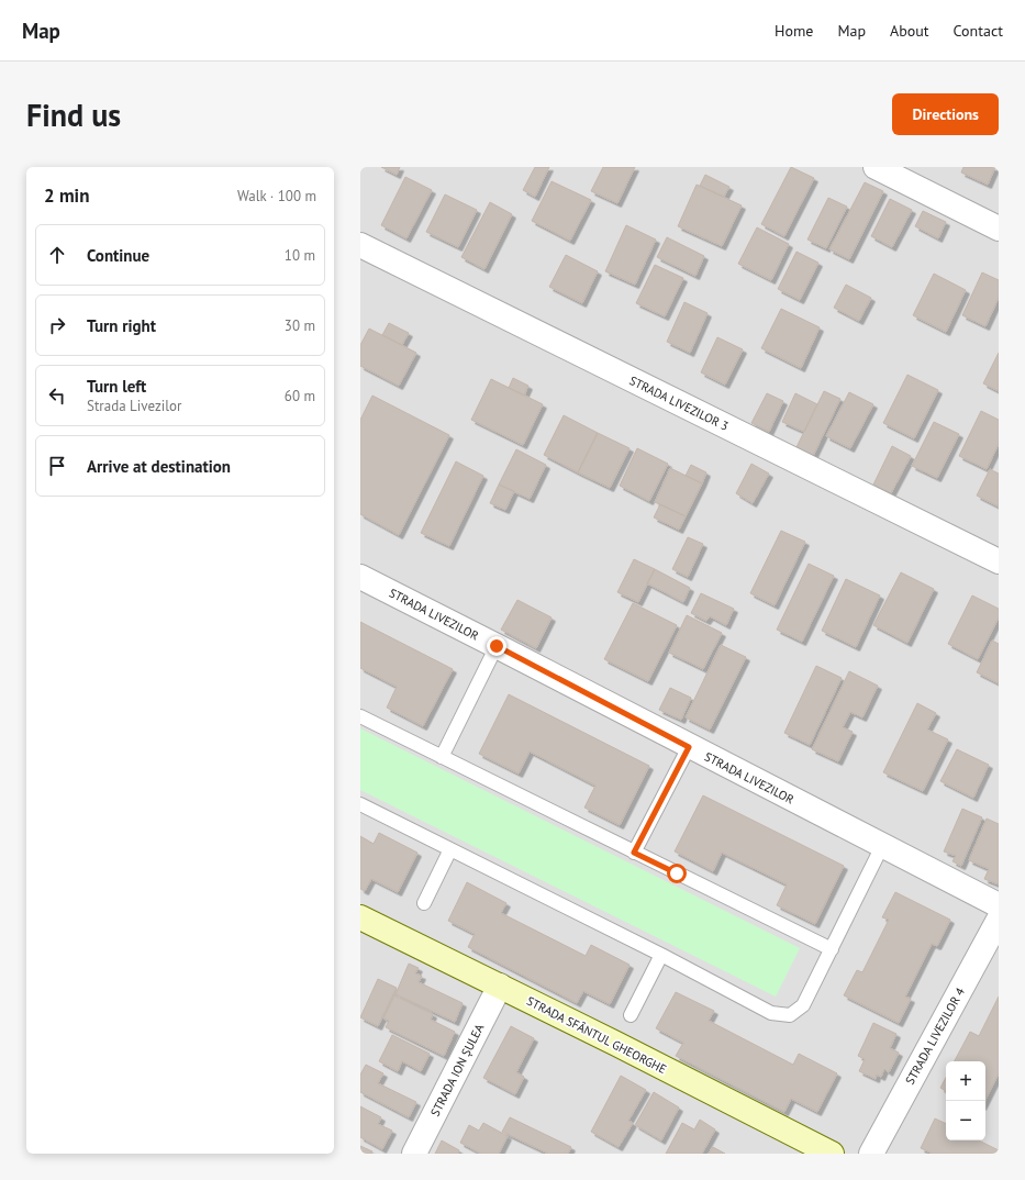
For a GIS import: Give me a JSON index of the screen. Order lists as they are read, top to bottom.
{
  "streets": {
    "street": [
      "STRADA LIVEZILOR 3",
      "STRADA LIVEZILOR",
      "STRADA SFÂNTUL GHEORGHE",
      "STRADA LIVEZILOR 4",
      "STRADA ION ȘULEA"
    ]
  },
  "crossings": [
    ["STRADA SFÂNTUL GHEORGHE", "STRADA ION ȘULEA"]
  ],
  "page": {
    "header": "Map",
    "nav": [
      "Home",
      "Map",
      "About",
      "Contact"
    ],
    "buttons": "Directions",
    "title": "Find us",
    "heading": ["2 min", "Walk · 100 m"],
    "list": [
      ["Continue", "10 m"],
      ["Turn right", "30 m"],
      ["Turn left", "Strada Livezilor", "60 m"],
      "Arrive at destination"
    ],
    "map_buttons": ["+", "−"]
  }
}
